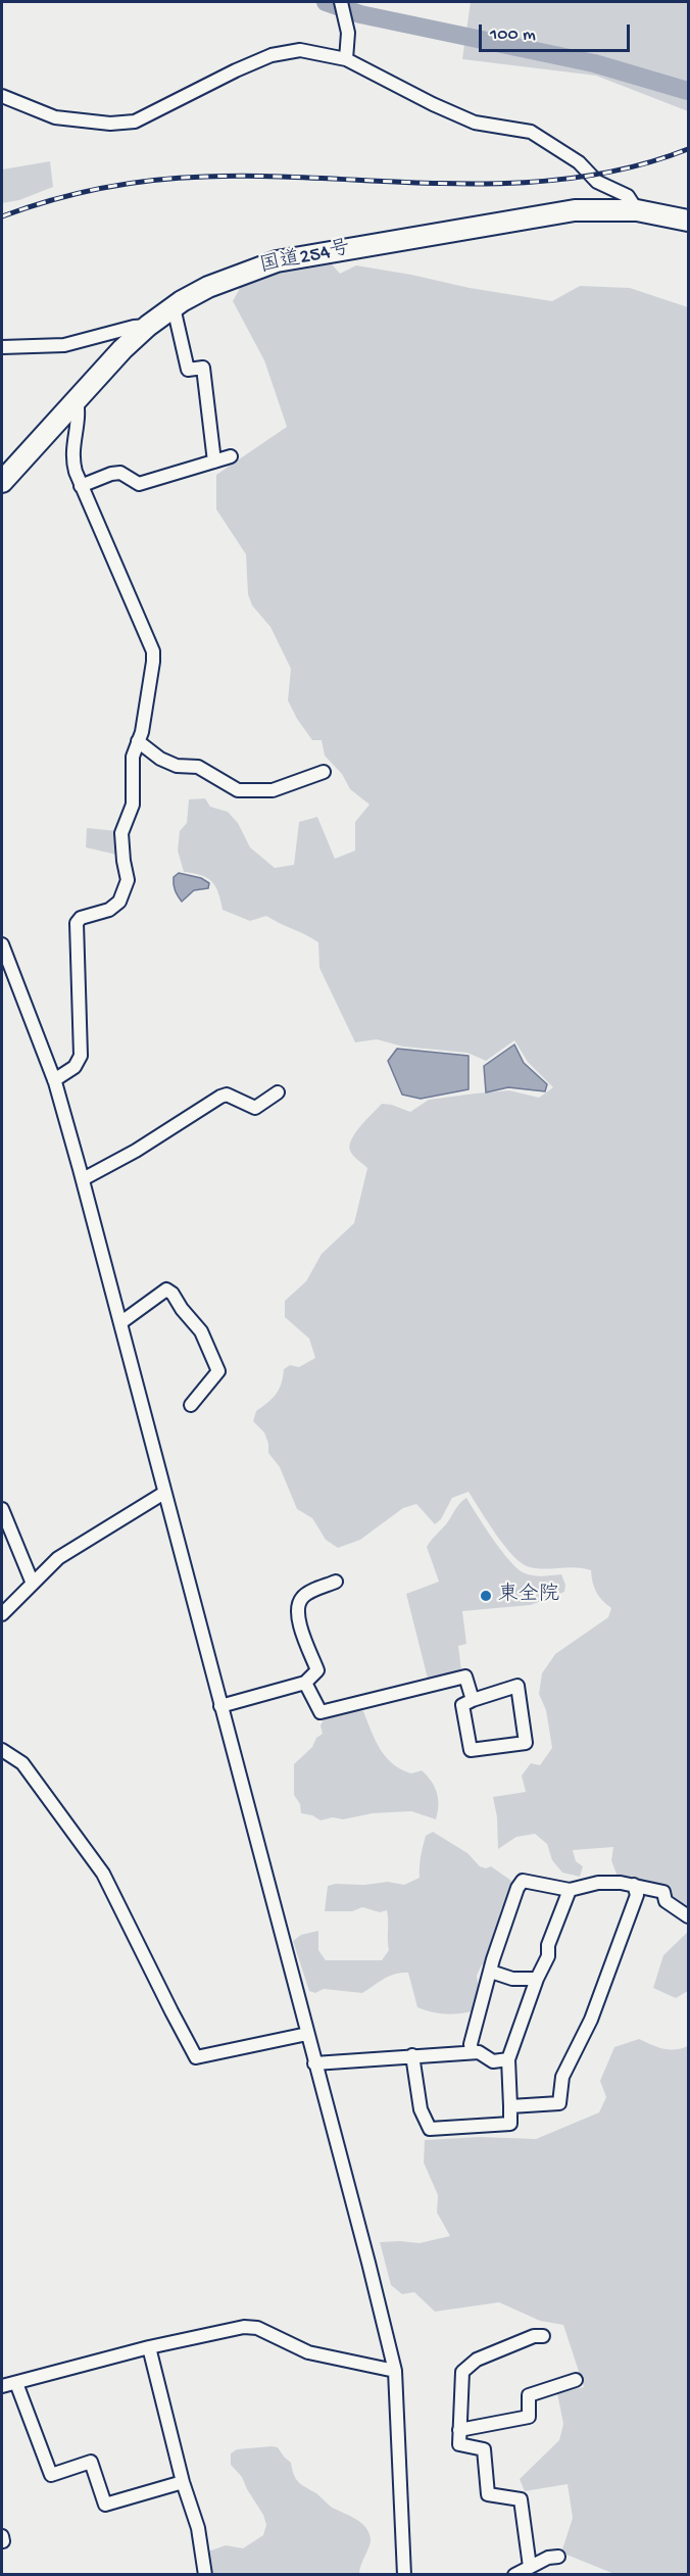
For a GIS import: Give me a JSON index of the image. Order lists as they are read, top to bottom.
{
  "streets": {
    "highway": ["国道254号"]
  },
  "places": ["東全院"],
  "scale_bar": "100 m"
}
